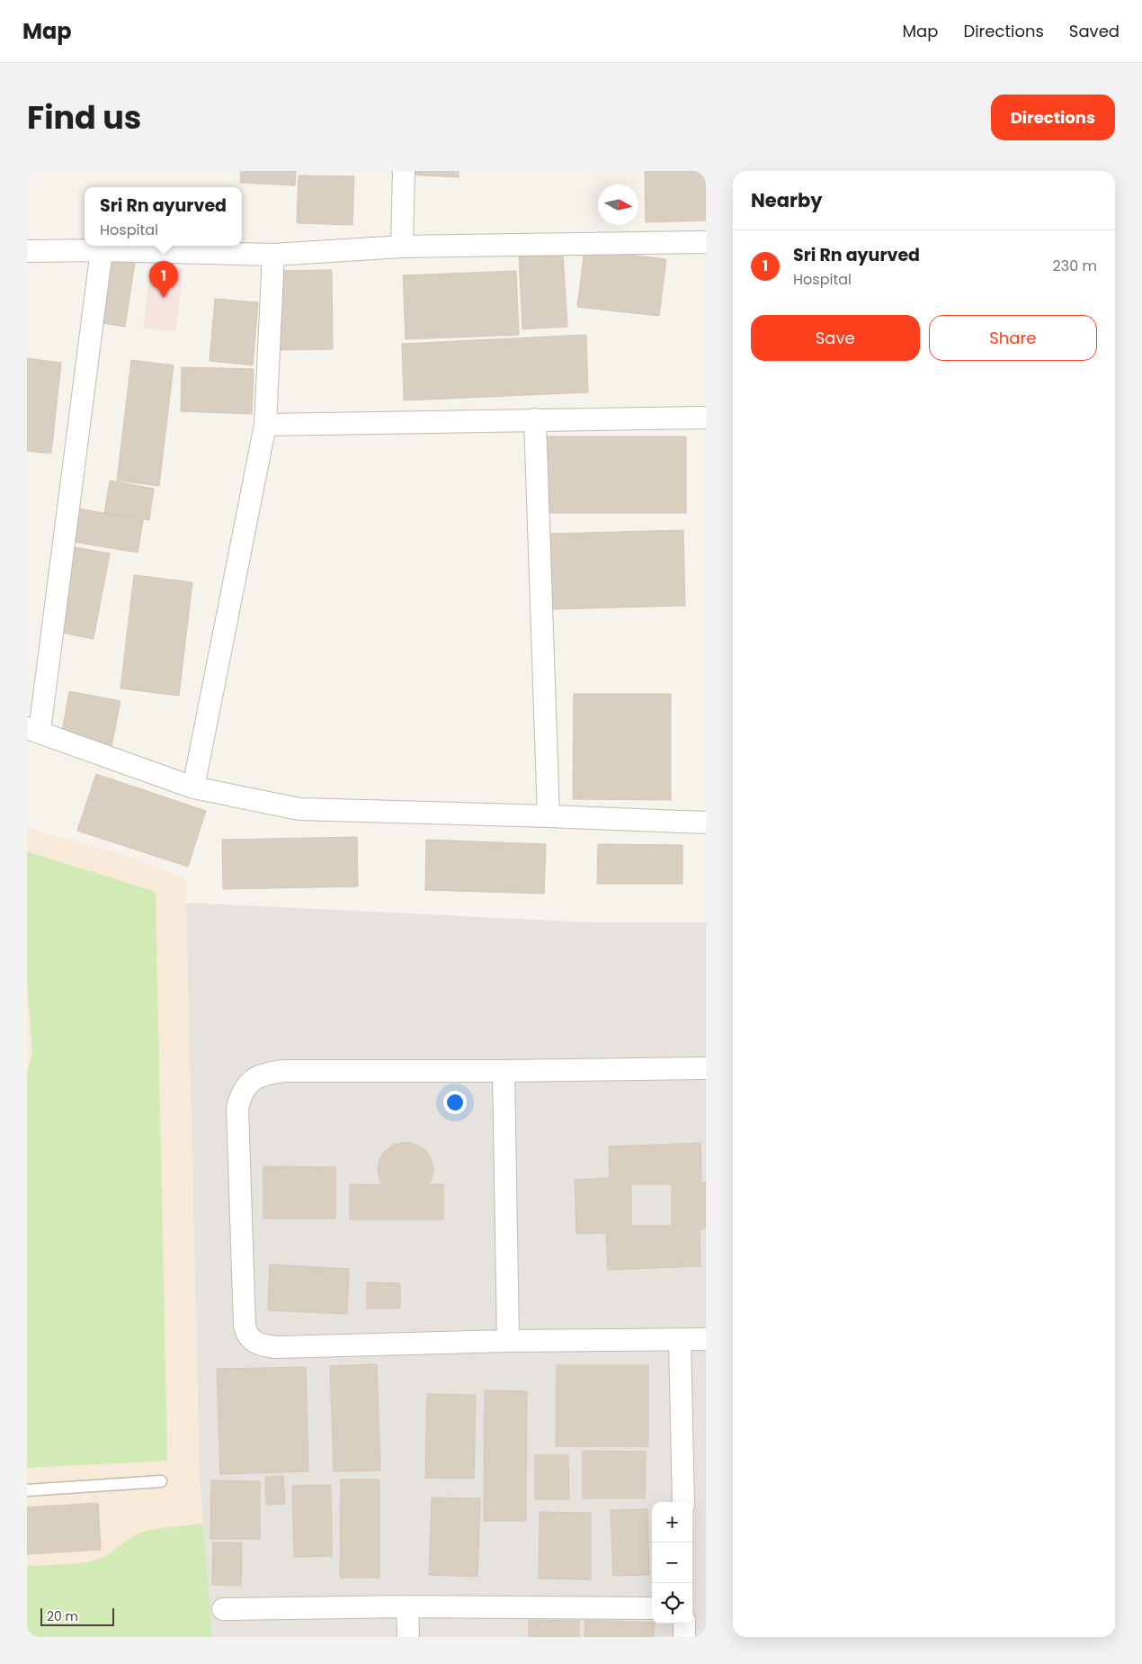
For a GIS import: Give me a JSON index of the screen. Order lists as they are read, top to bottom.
{
  "scale_bar": "20 m",
  "north": "right",
  "page": {
    "header": "Map",
    "nav": ["Map", "Directions", "Saved"],
    "title": "Find us",
    "buttons": [
      "Directions",
      ["Save", "Share"]
    ],
    "heading": "Nearby",
    "popup": ["Sri Rn ayurved", "Hospital"],
    "list": [
      {
        "mark": "1",
        "name": "Sri Rn ayurved",
        "note": "Hospital",
        "value": "230 m"
      }
    ],
    "pins": "1",
    "map_buttons": ["+", "−"],
    "scale": "20 m"
  }
}
